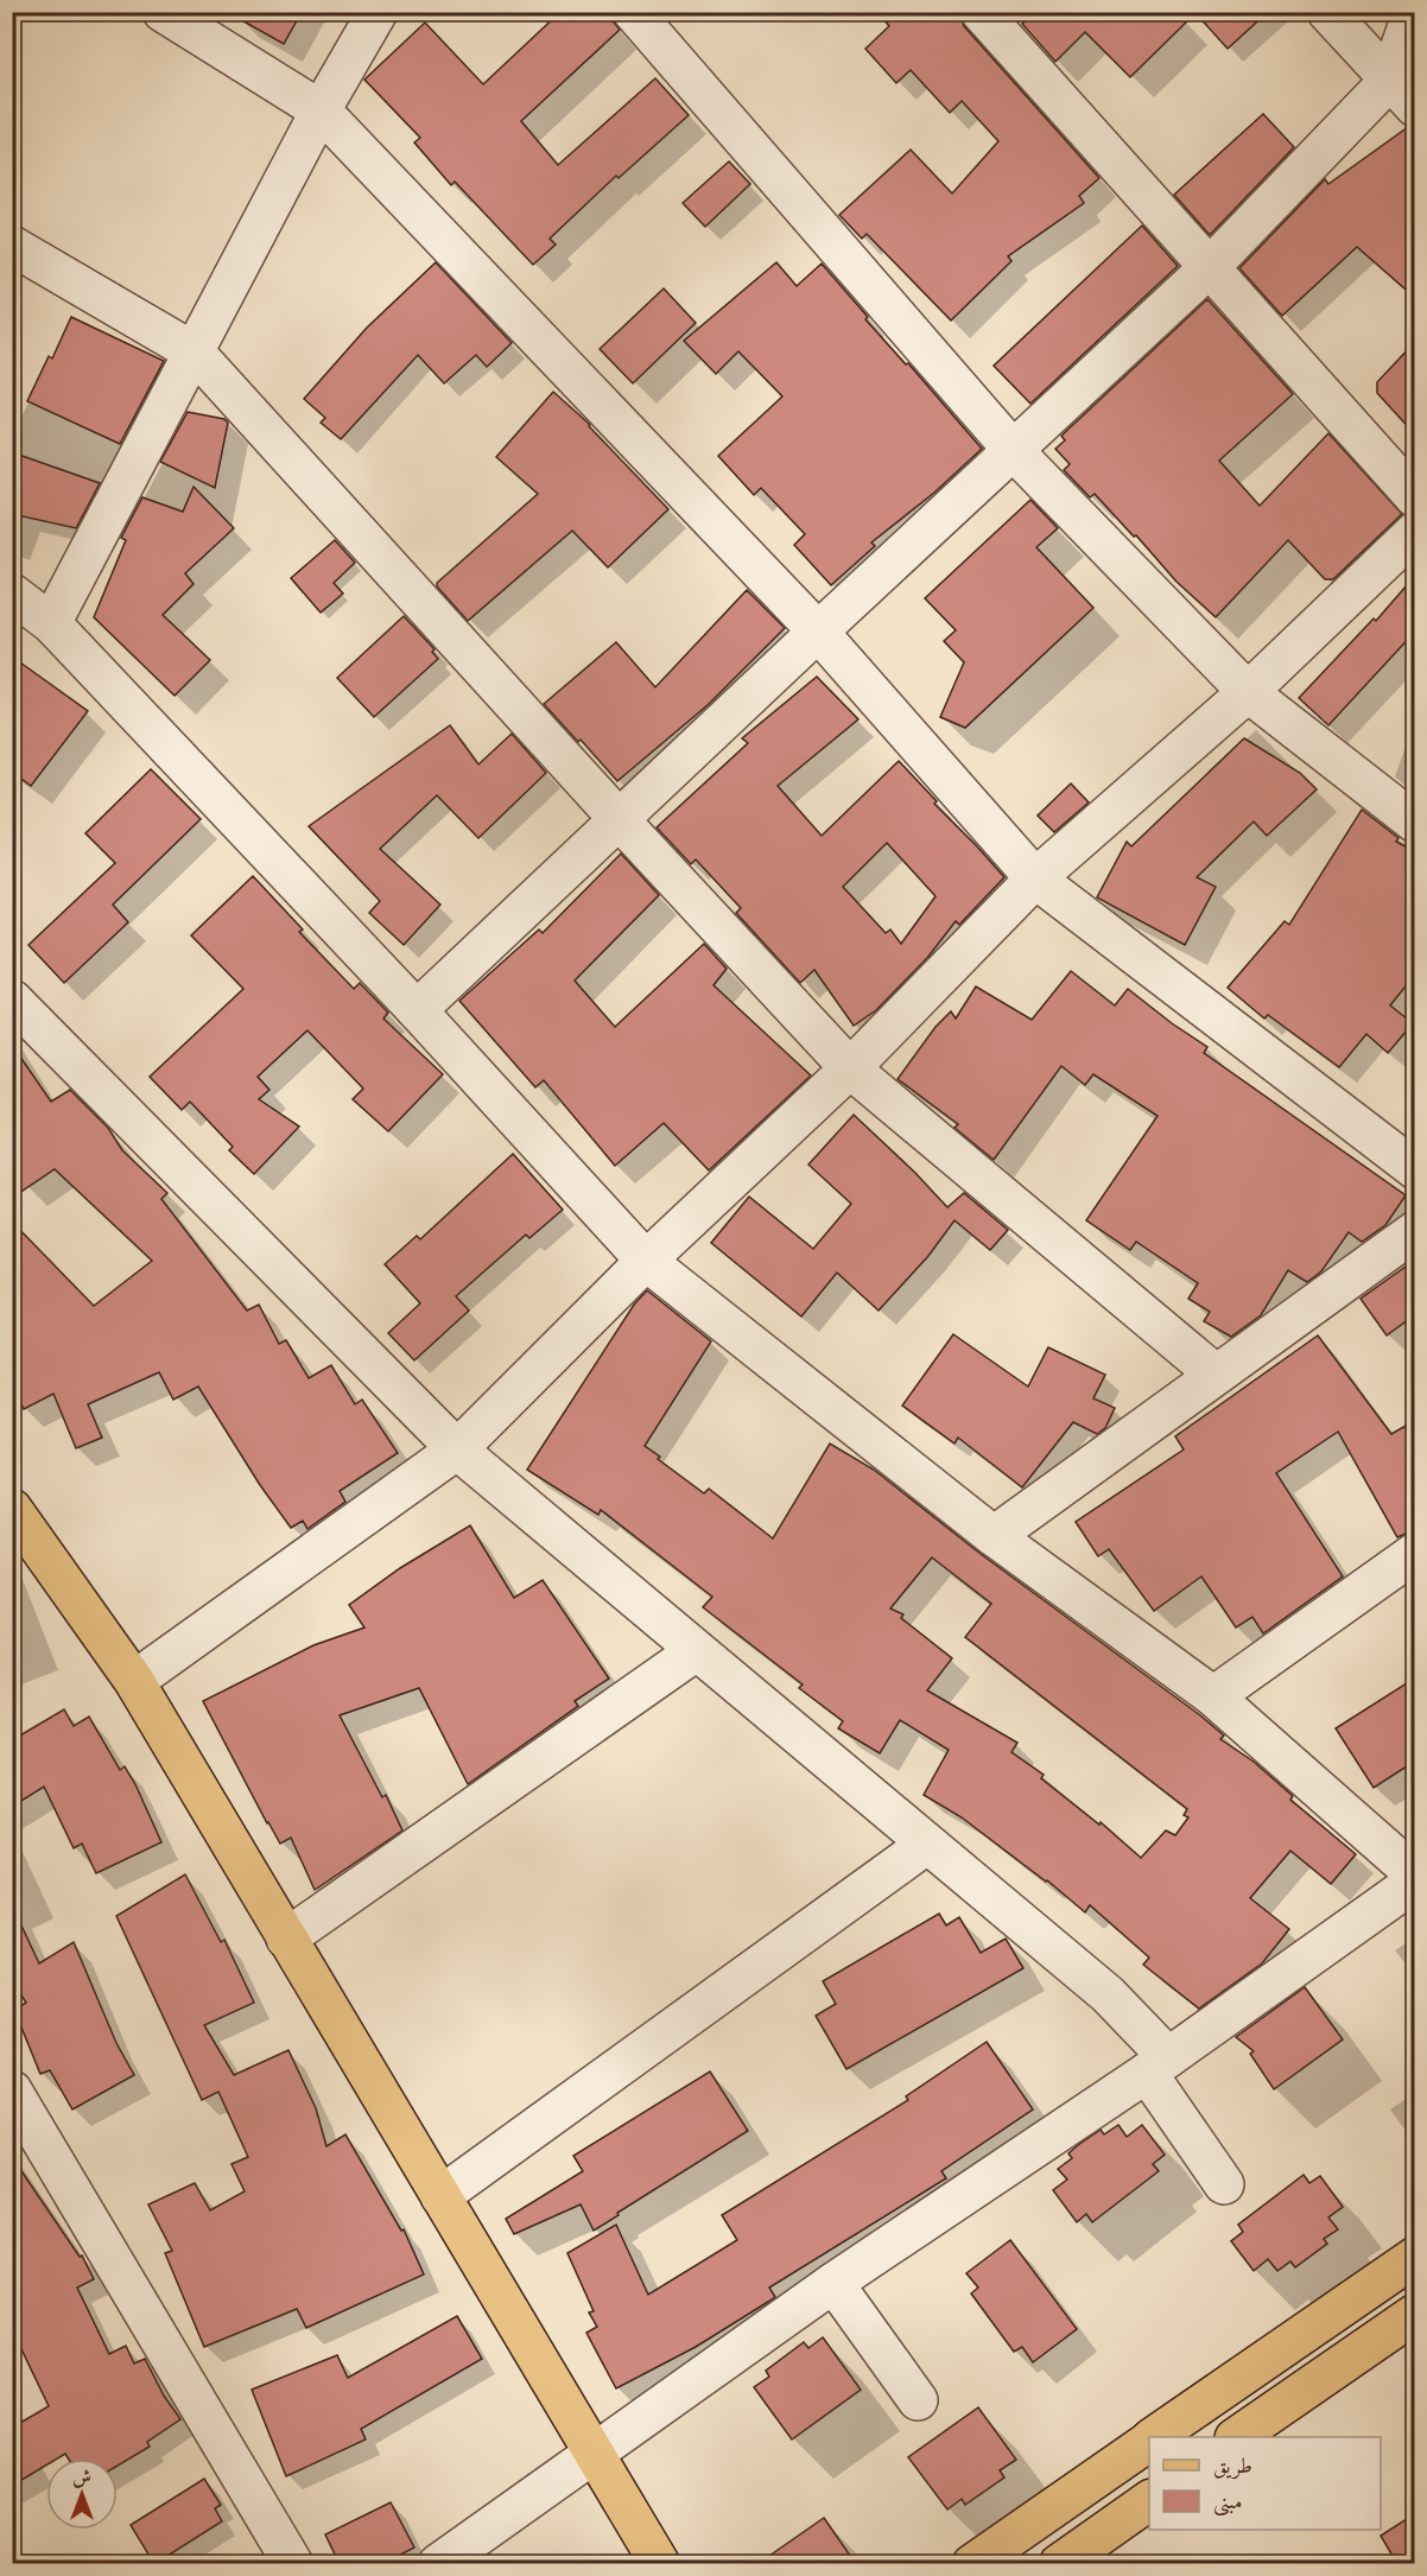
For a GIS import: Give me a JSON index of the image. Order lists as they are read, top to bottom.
{
  "legend": ["طريق", "مبنى"],
  "north": "top"
}
